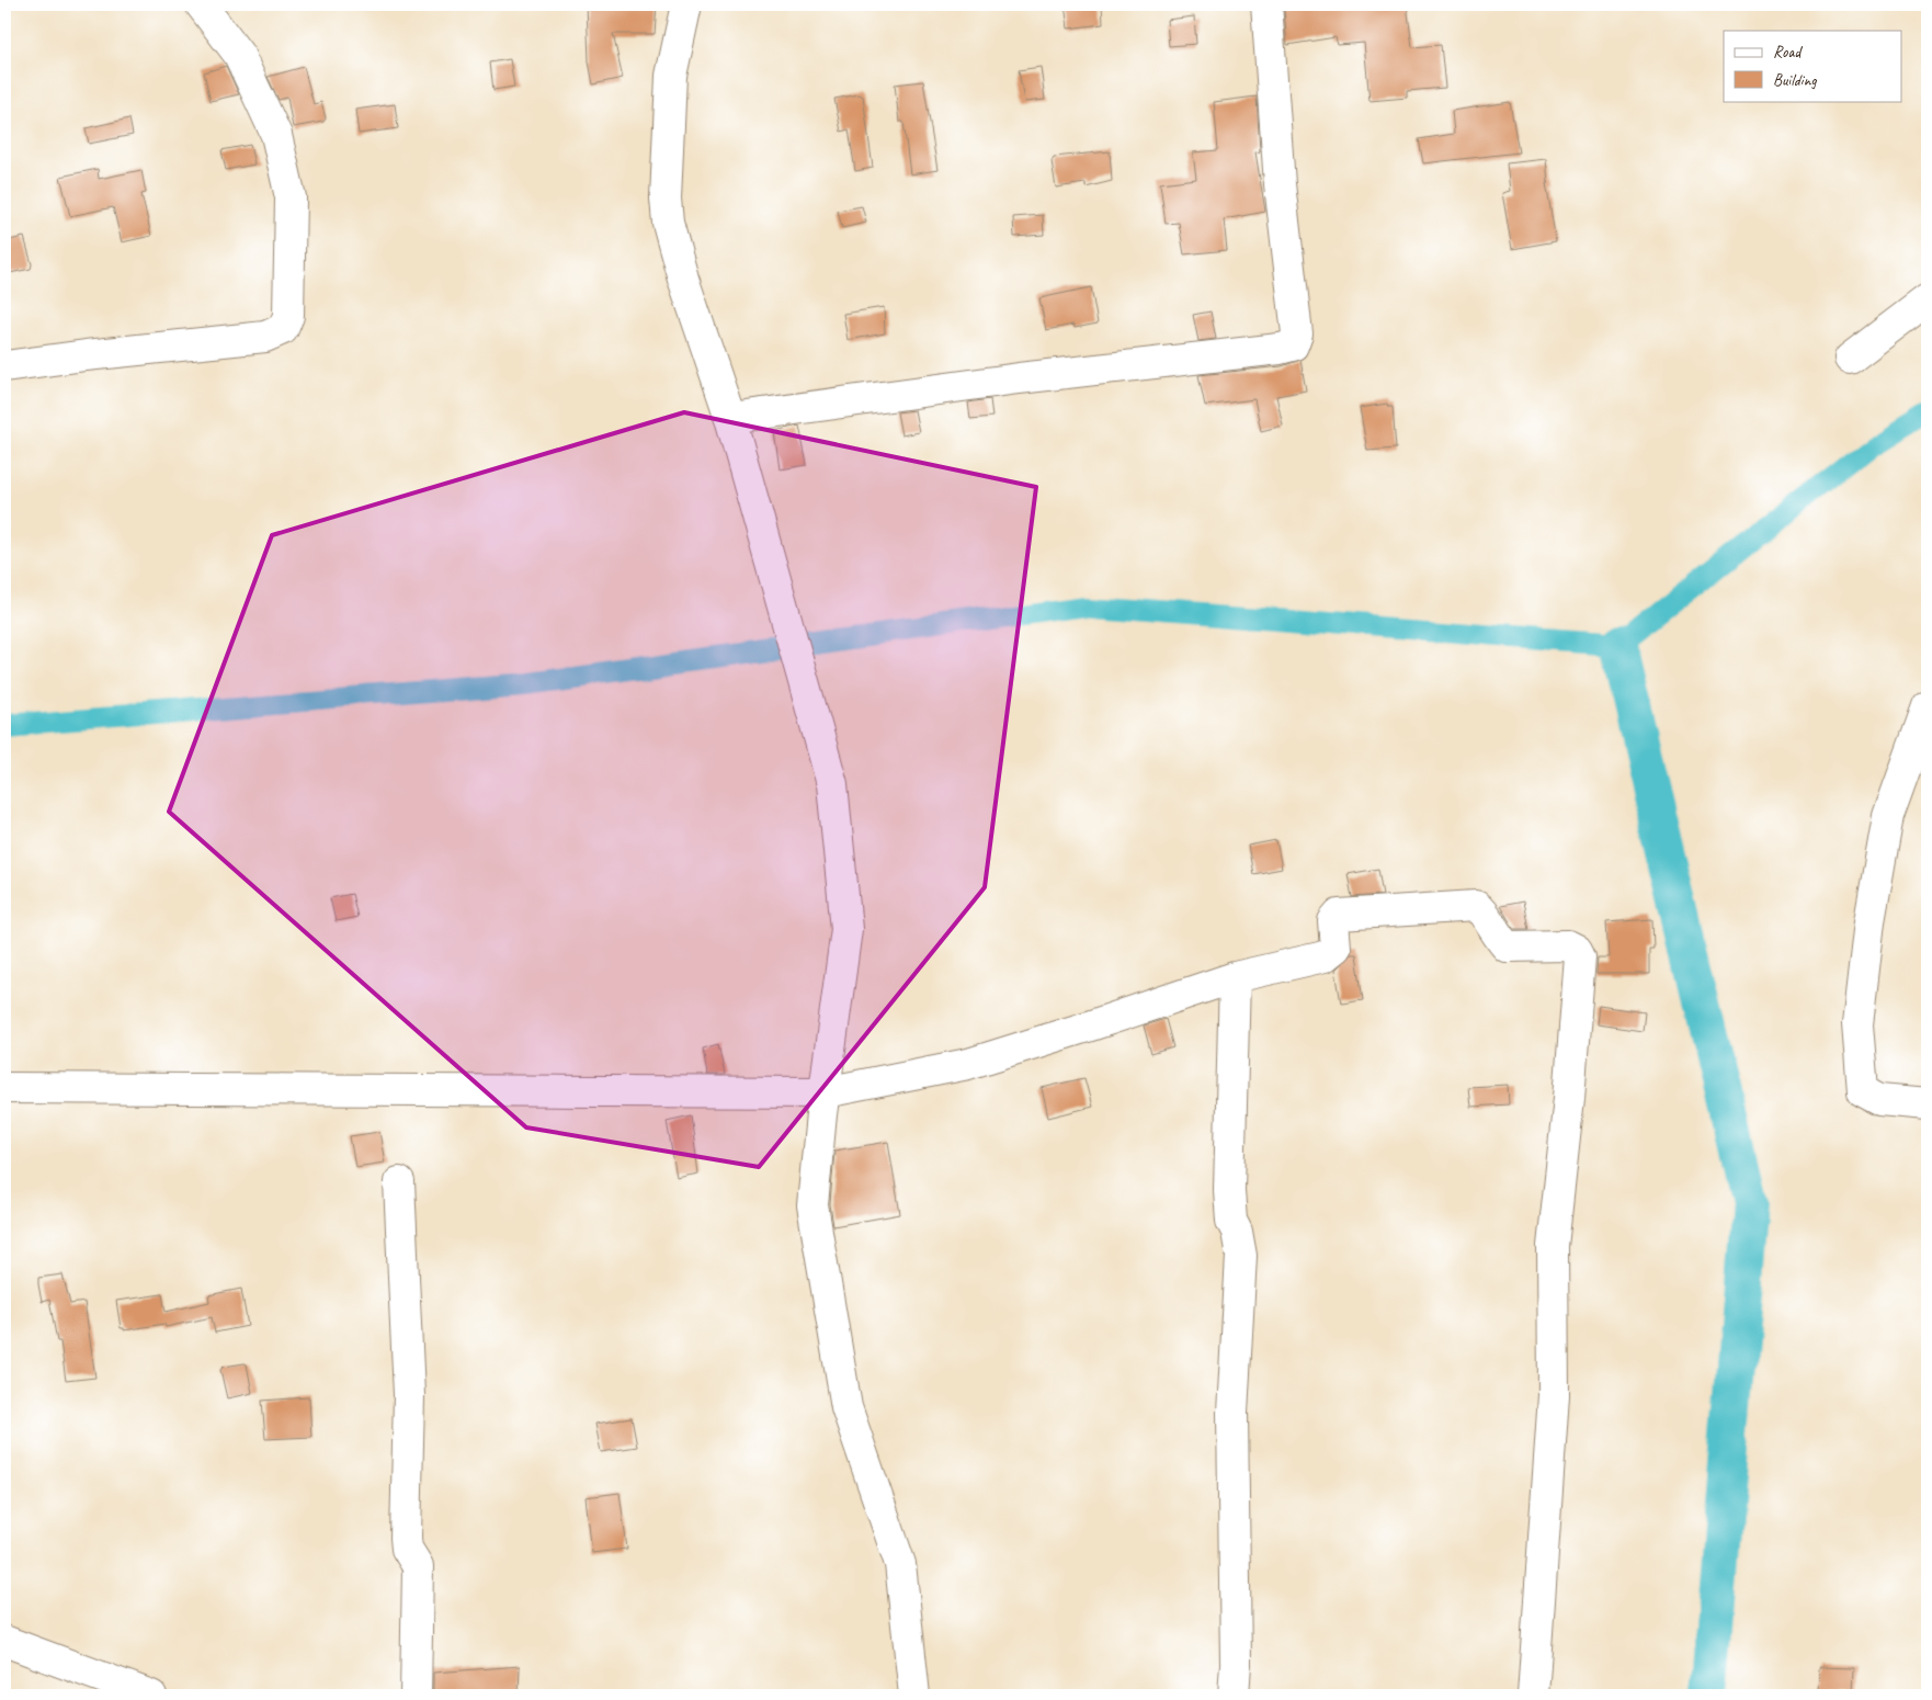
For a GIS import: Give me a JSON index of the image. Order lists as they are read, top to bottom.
{
  "legend": ["Road", "Building"]
}
